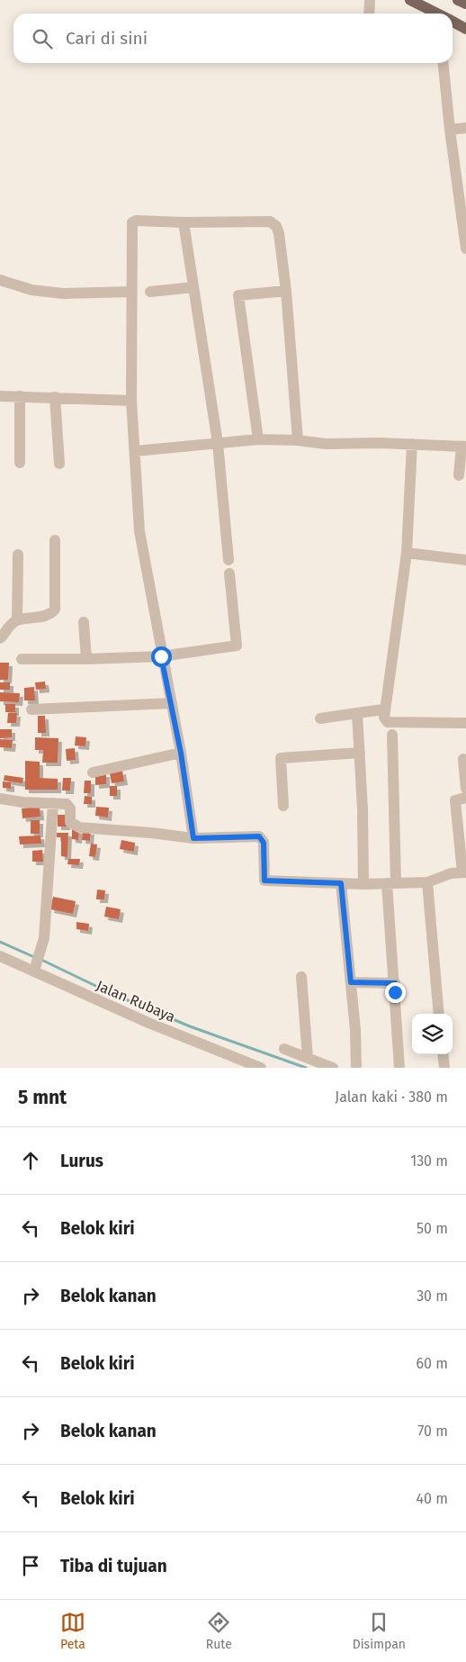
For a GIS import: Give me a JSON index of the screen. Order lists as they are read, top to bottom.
{
  "streets": {
    "street": ["Jalan Rubaya"]
  },
  "page": {
    "search": "Cari di sini",
    "heading": ["5 mnt", "Jalan kaki · 380 m"],
    "list": [
      ["Lurus", "130 m"],
      ["Belok kiri", "50 m"],
      ["Belok kanan", "30 m"],
      ["Belok kiri", "60 m"],
      ["Belok kanan", "70 m"],
      ["Belok kiri", "40 m"],
      "Tiba di tujuan"
    ],
    "nav": ["Peta", "Rute", "Disimpan"]
  }
}
